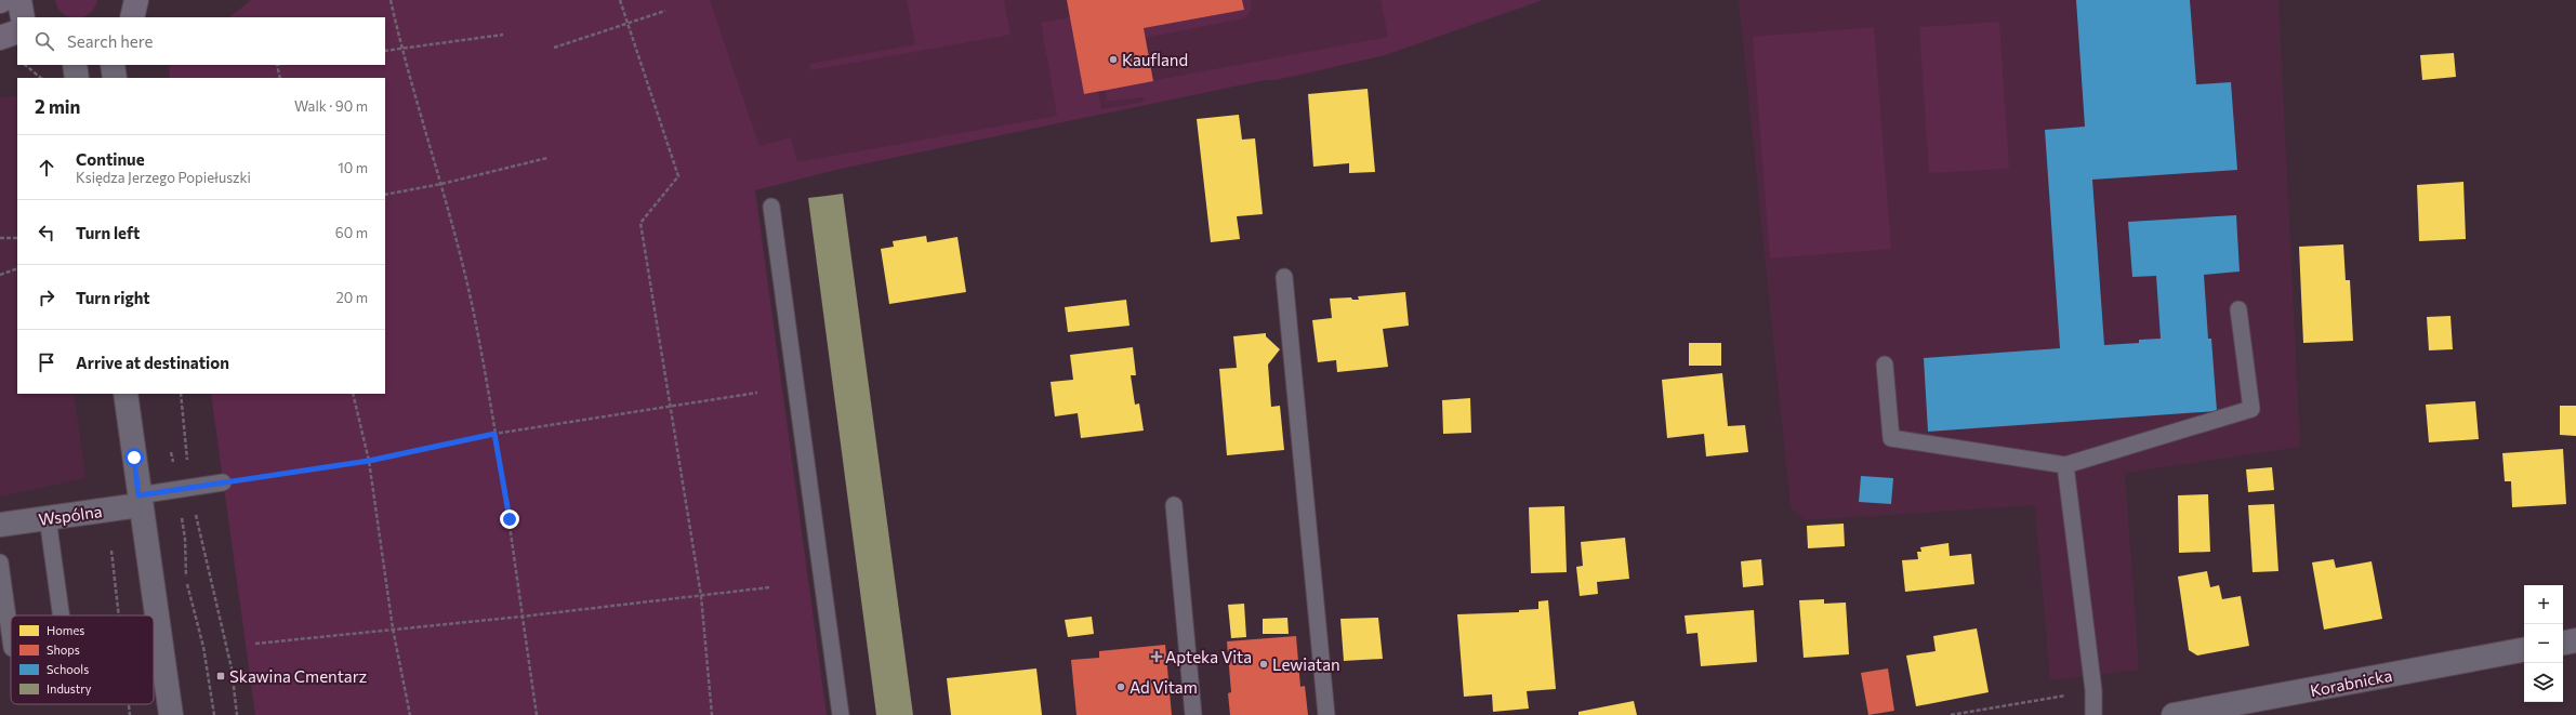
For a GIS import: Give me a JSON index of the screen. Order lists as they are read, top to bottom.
{
  "streets": {
    "street": ["Wspólna", "Korabnicka"]
  },
  "places": {
    "other": ["Kaufland", "Lewiatan", "Ad Vitam"],
    "health": ["Apteka Vita"],
    "transit": ["Skawina Cmentarz"]
  },
  "legend": [
    "Homes",
    "Shops",
    "Schools",
    "Industry"
  ],
  "page": {
    "search": "Search here",
    "heading": ["2 min", "Walk · 90 m"],
    "list": [
      ["Continue", "Księdza Jerzego Popiełuszki", "10 m"],
      ["Turn left", "60 m"],
      ["Turn right", "20 m"],
      "Arrive at destination"
    ],
    "map_buttons": ["+", "−"]
  }
}
